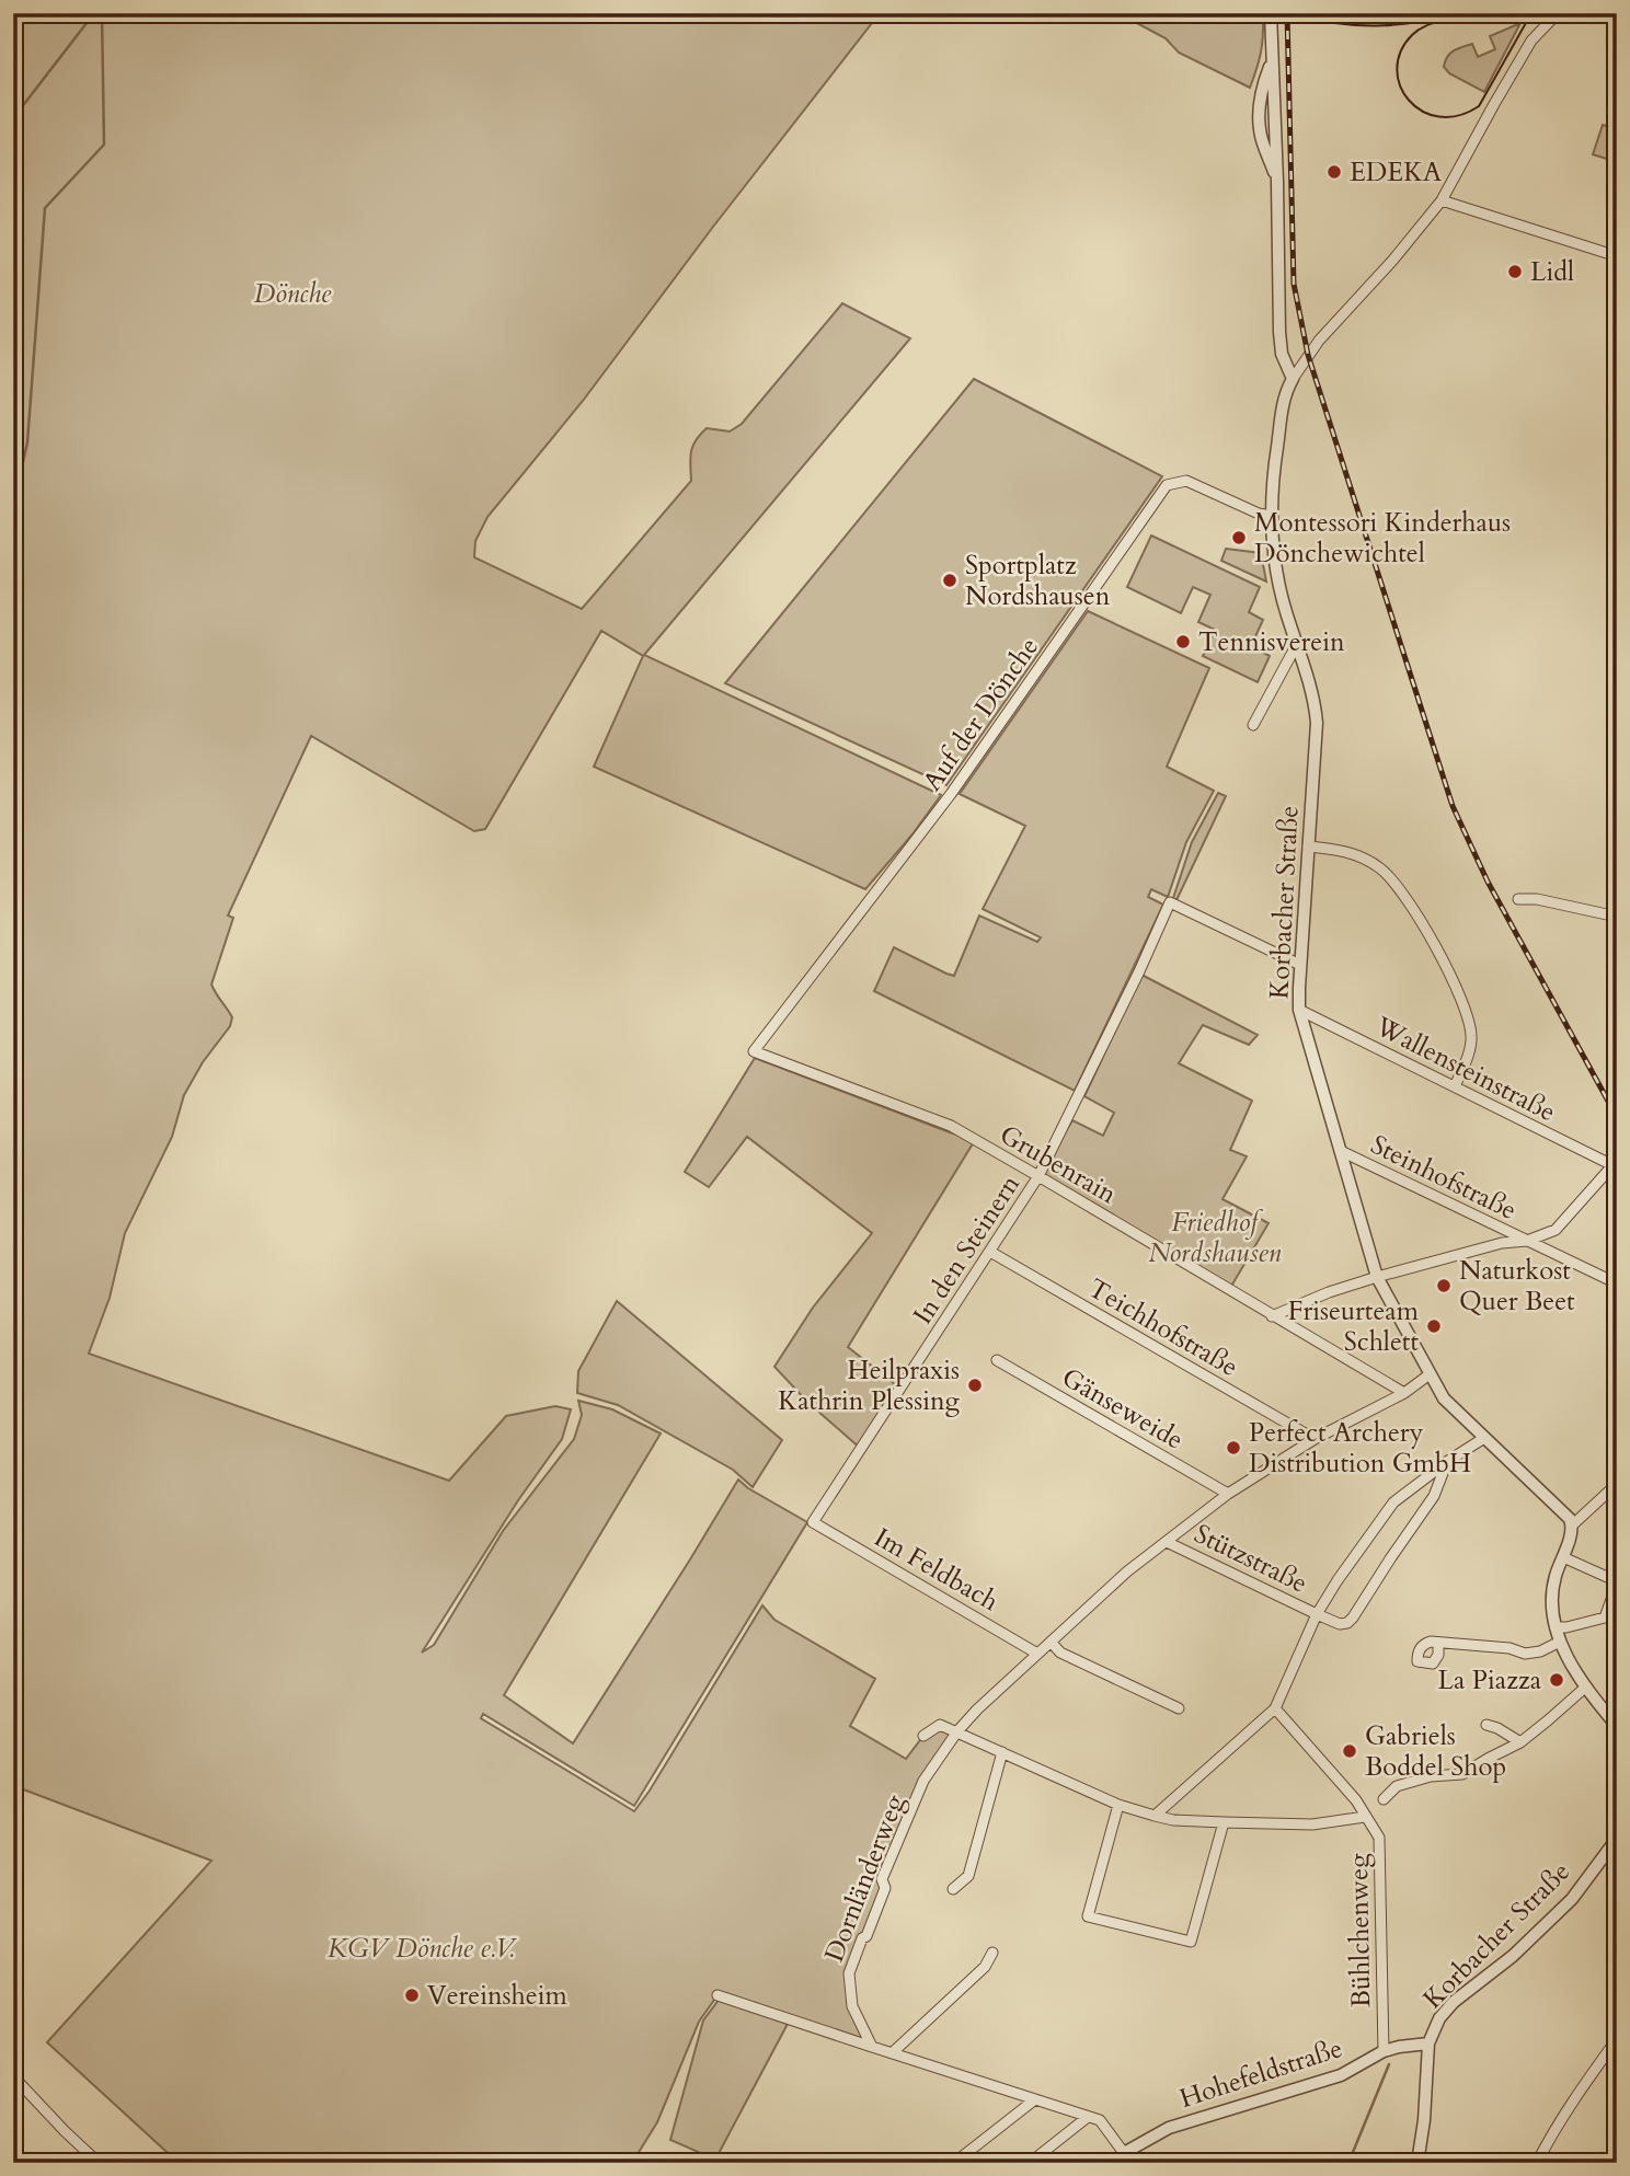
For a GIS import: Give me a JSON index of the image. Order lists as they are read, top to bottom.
{
  "streets": {
    "street": [
      "Auf der Dönche",
      "Korbacher Straße",
      "Wallensteinstraße",
      "Grubenrain",
      "Steinhofstraße",
      "In den Steinern",
      "Teichhofstraße",
      "Gänseweide",
      "Stützstraße",
      "Im Feldbach",
      "Dornländerweg",
      "Bühlchenweg",
      "Hohefeldstraße"
    ]
  },
  "crossings": [
    ["Auf der Dönche", "Korbacher Straße"],
    ["Auf der Dönche", "Grubenrain"],
    ["Korbacher Straße", "Wallensteinstraße"],
    ["Korbacher Straße", "Steinhofstraße"],
    ["Korbacher Straße", "In den Steinern"],
    ["Korbacher Straße", "Hohefeldstraße"],
    ["Grubenrain", "In den Steinern"],
    ["In den Steinern", "Teichhofstraße"],
    ["In den Steinern", "Im Feldbach"],
    ["Bühlchenweg", "Hohefeldstraße"]
  ],
  "parks": ["Dönche", "Friedhof Nordshausen", "KGV Dönche e.V."],
  "places": [
    "EDEKA",
    "Lidl",
    "Montessori Kinderhaus Dönchewichtel",
    "Sportplatz Nordshausen",
    "Tennisverein",
    "Naturkost Quer Beet",
    "Friseurteam Schlett",
    "Heilpraxis Kathrin Plessing",
    "Perfect Archery Distribution GmbH",
    "La Piazza",
    "Gabriels Boddel Shop",
    "Vereinsheim"
  ]
}
